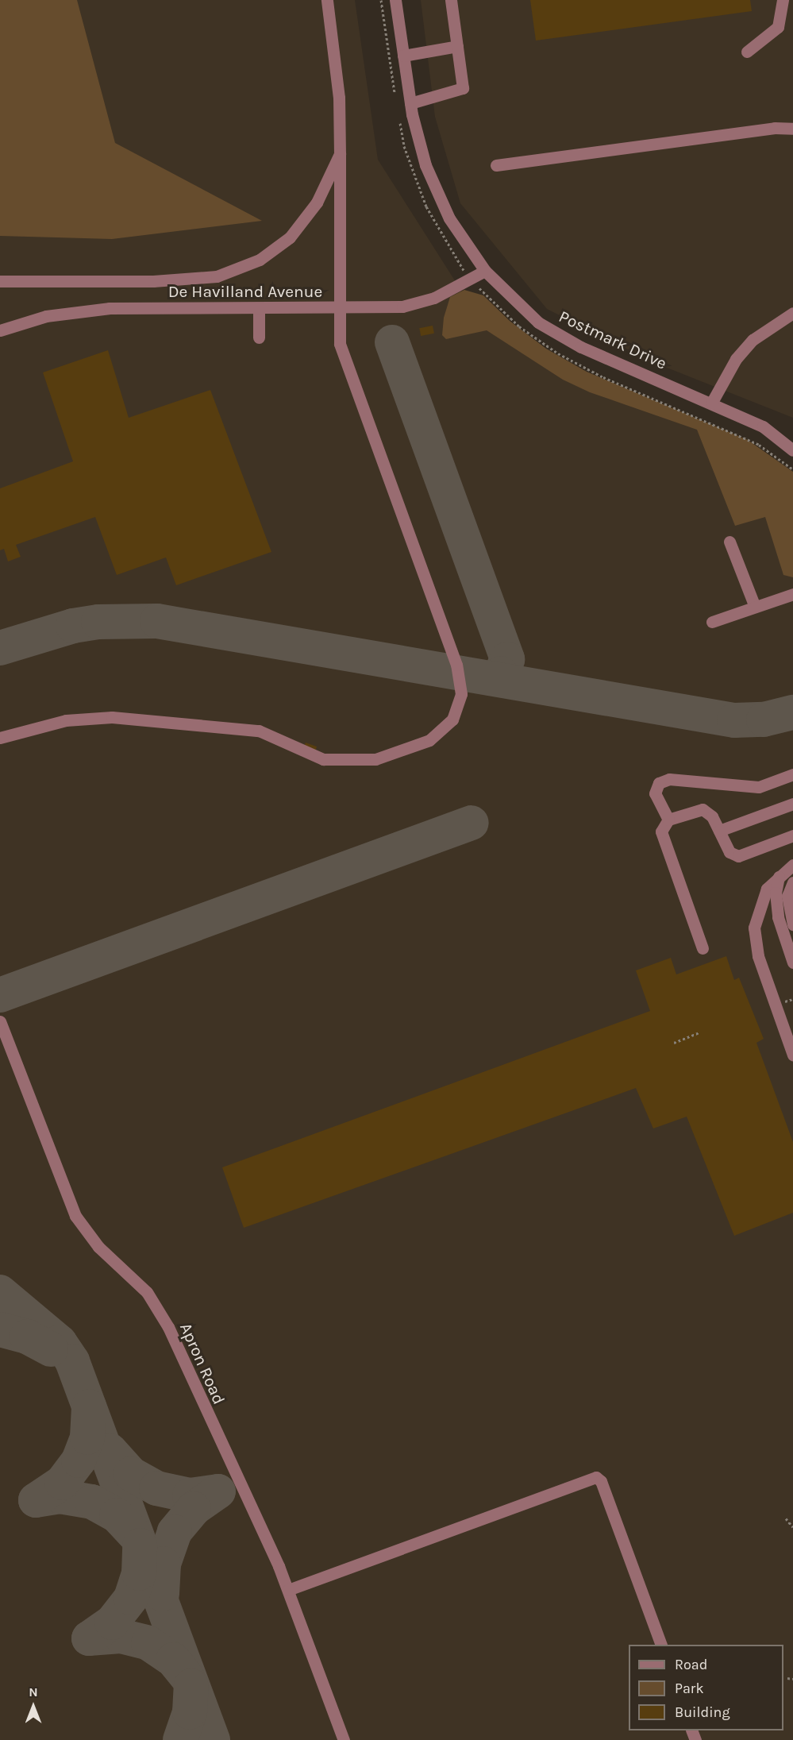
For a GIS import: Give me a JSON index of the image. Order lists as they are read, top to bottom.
{
  "streets": {
    "street": ["De Havilland Avenue", "Postmark Drive", "Apron Road"]
  },
  "crossings": [
    ["De Havilland Avenue", "Postmark Drive"]
  ],
  "legend": ["Road", "Park", "Building"],
  "north": "top"
}
